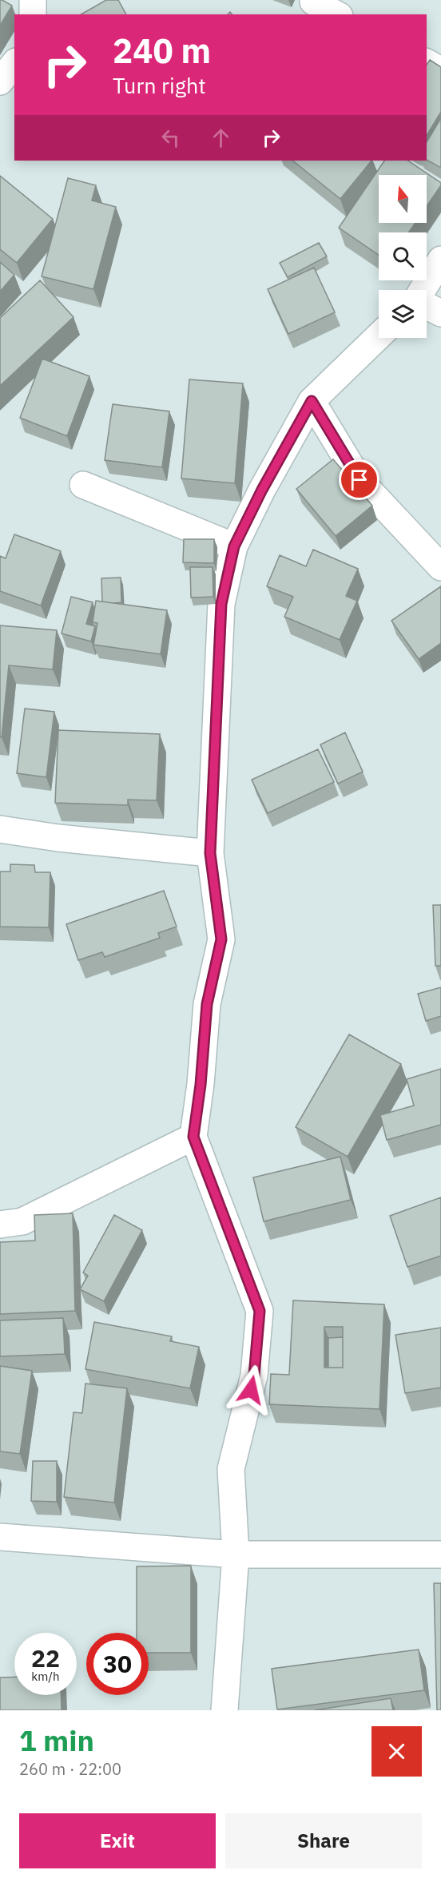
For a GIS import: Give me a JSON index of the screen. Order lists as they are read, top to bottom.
{
  "north": "top",
  "page": {
    "turn": ["240 m", "Turn right"],
    "speed": "22 km/h",
    "limit": "30",
    "heading": ["1 min", "260 m · 22:00"],
    "buttons": ["Exit", "Share"]
  }
}
